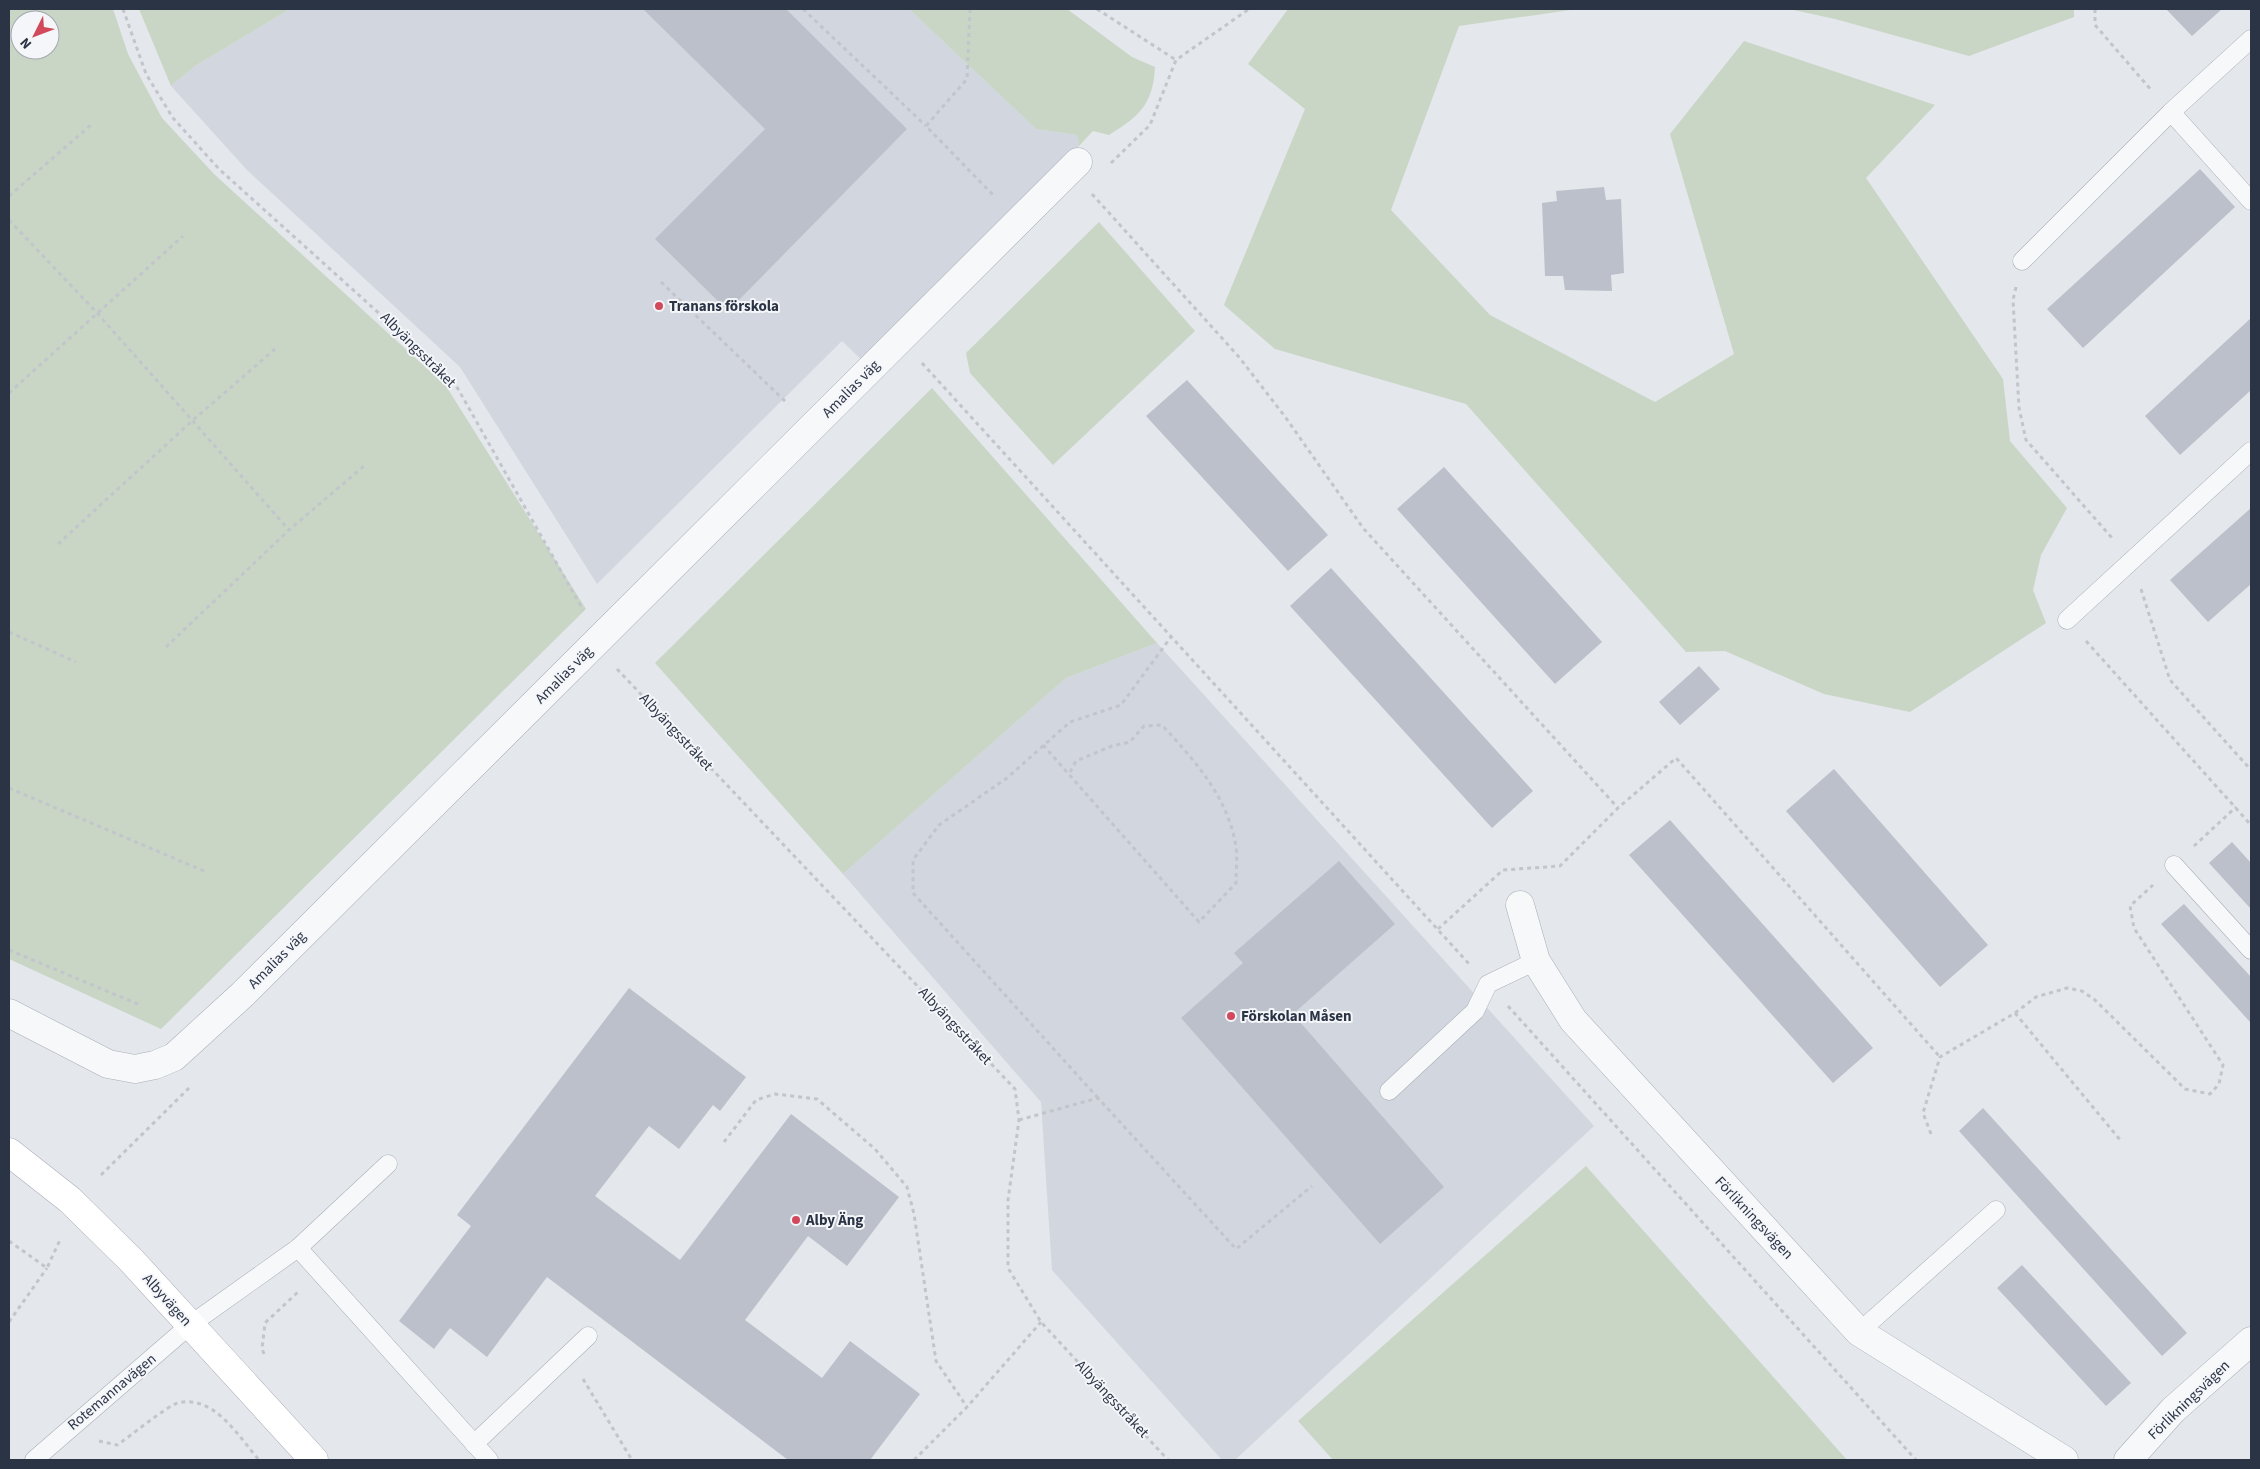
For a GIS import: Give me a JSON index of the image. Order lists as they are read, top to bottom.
{
  "streets": {
    "street": ["Amalias väg", "Förlikningsvägen", "Albyvägen"],
    "lane": ["Rotemannavägen"],
    "path": ["Albyängsstråket"]
  },
  "crossings": [
    ["Albyängsstråket", "Amalias väg"],
    ["Albyvägen", "Rotemannavägen"]
  ],
  "places": ["Tranans förskola", "Förskolan Måsen", "Alby Äng"],
  "north": "bottom left"
}
